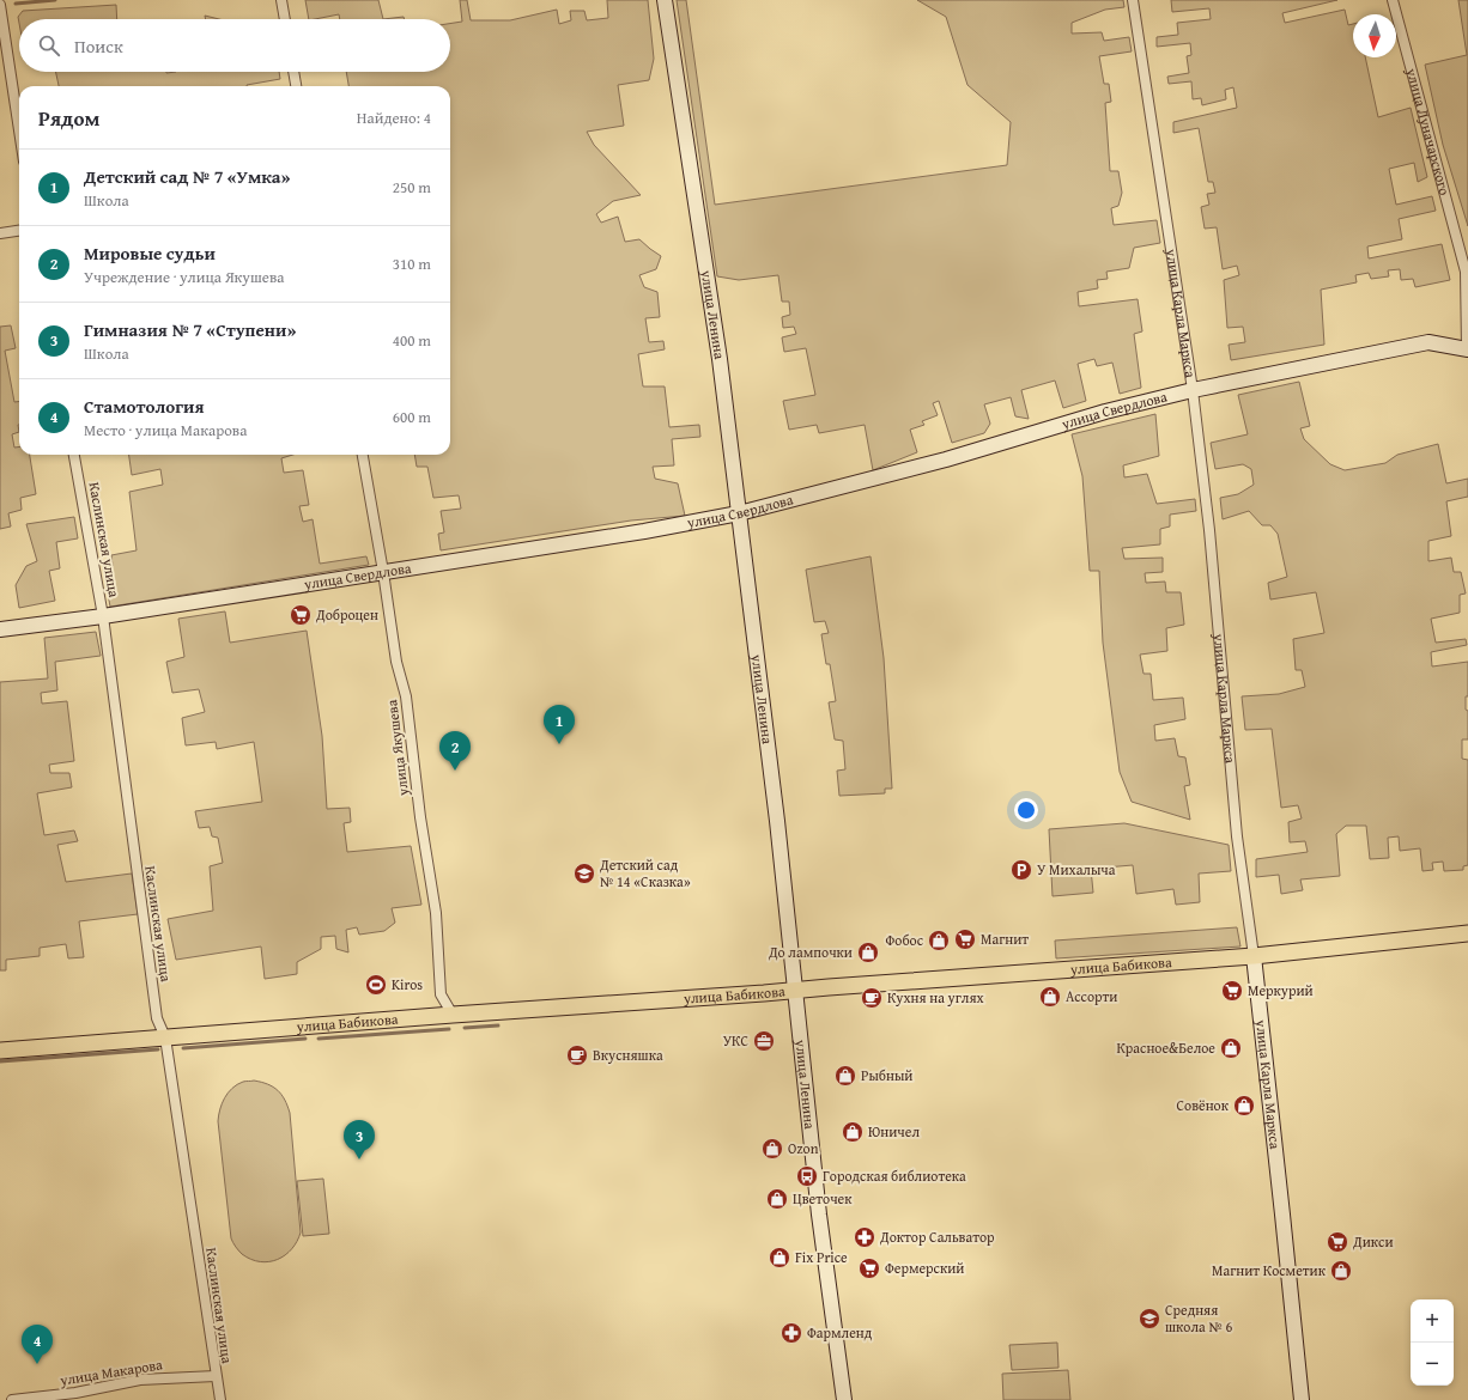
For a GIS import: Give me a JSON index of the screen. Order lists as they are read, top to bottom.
{
  "streets": {
    "main road": ["улица Бабикова"],
    "street": [
      "улица Луначарского",
      "улица Карла Маркса",
      "улица Ленина",
      "улица Свердлова",
      "Каслинская улица",
      "улица Якушева",
      "улица Макарова"
    ]
  },
  "crossings": [
    ["улица Луначарского", "улица Свердлова"],
    ["улица Карла Маркса", "улица Свердлова"],
    ["улица Карла Маркса", "улица Бабикова"],
    ["улица Ленина", "улица Свердлова"],
    ["улица Ленина", "улица Бабикова"],
    ["улица Свердлова", "Каслинская улица"],
    ["улица Свердлова", "улица Якушева"],
    ["Каслинская улица", "улица Бабикова"],
    ["Каслинская улица", "улица Макарова"],
    ["улица Якушева", "улица Бабикова"]
  ],
  "places": {
    "supermarket": [
      "Доброцен",
      "Магнит",
      "Меркурий",
      "Дикси",
      "Фермерский"
    ],
    "parking": ["У Михалыча"],
    "school or university": ["Детский сад № 14 «Сказка»", "Средняя школа № 6"],
    "shop": [
      "Фобос",
      "До лампочки",
      "Ассорти",
      "Красное&Белое",
      "Рыбный",
      "Совёнок",
      "Юничел",
      "Ozon",
      "Цветочек",
      "Fix Price",
      "Магнит Косметик"
    ],
    "sports": ["Kiros"],
    "cafe": ["Кухня на углях", "Вкусняшка"],
    "office": ["УКС"],
    "bus stop": ["Городская библиотека"],
    "pharmacy": ["Доктор Сальватор", "Фармленд"]
  },
  "north": "bottom",
  "page": {
    "search": "Поиск",
    "heading": ["Рядом", "Найдено: 4"],
    "list": [
      {
        "mark": "1",
        "name": "Детский сад № 7 «Умка»",
        "note": "Школа",
        "value": "250 m"
      },
      {
        "mark": "2",
        "name": "Мировые судьи",
        "note": "Учреждение · улица Якушева",
        "value": "310 m"
      },
      {
        "mark": "3",
        "name": "Гимназия № 7 «Ступени»",
        "note": "Школа",
        "value": "400 m"
      },
      {
        "mark": "4",
        "name": "Стамотология",
        "note": "Место · улица Макарова",
        "value": "600 m"
      }
    ],
    "pins": [
      "1",
      "2",
      "3",
      "4"
    ],
    "map_buttons": ["+", "−"]
  }
}
